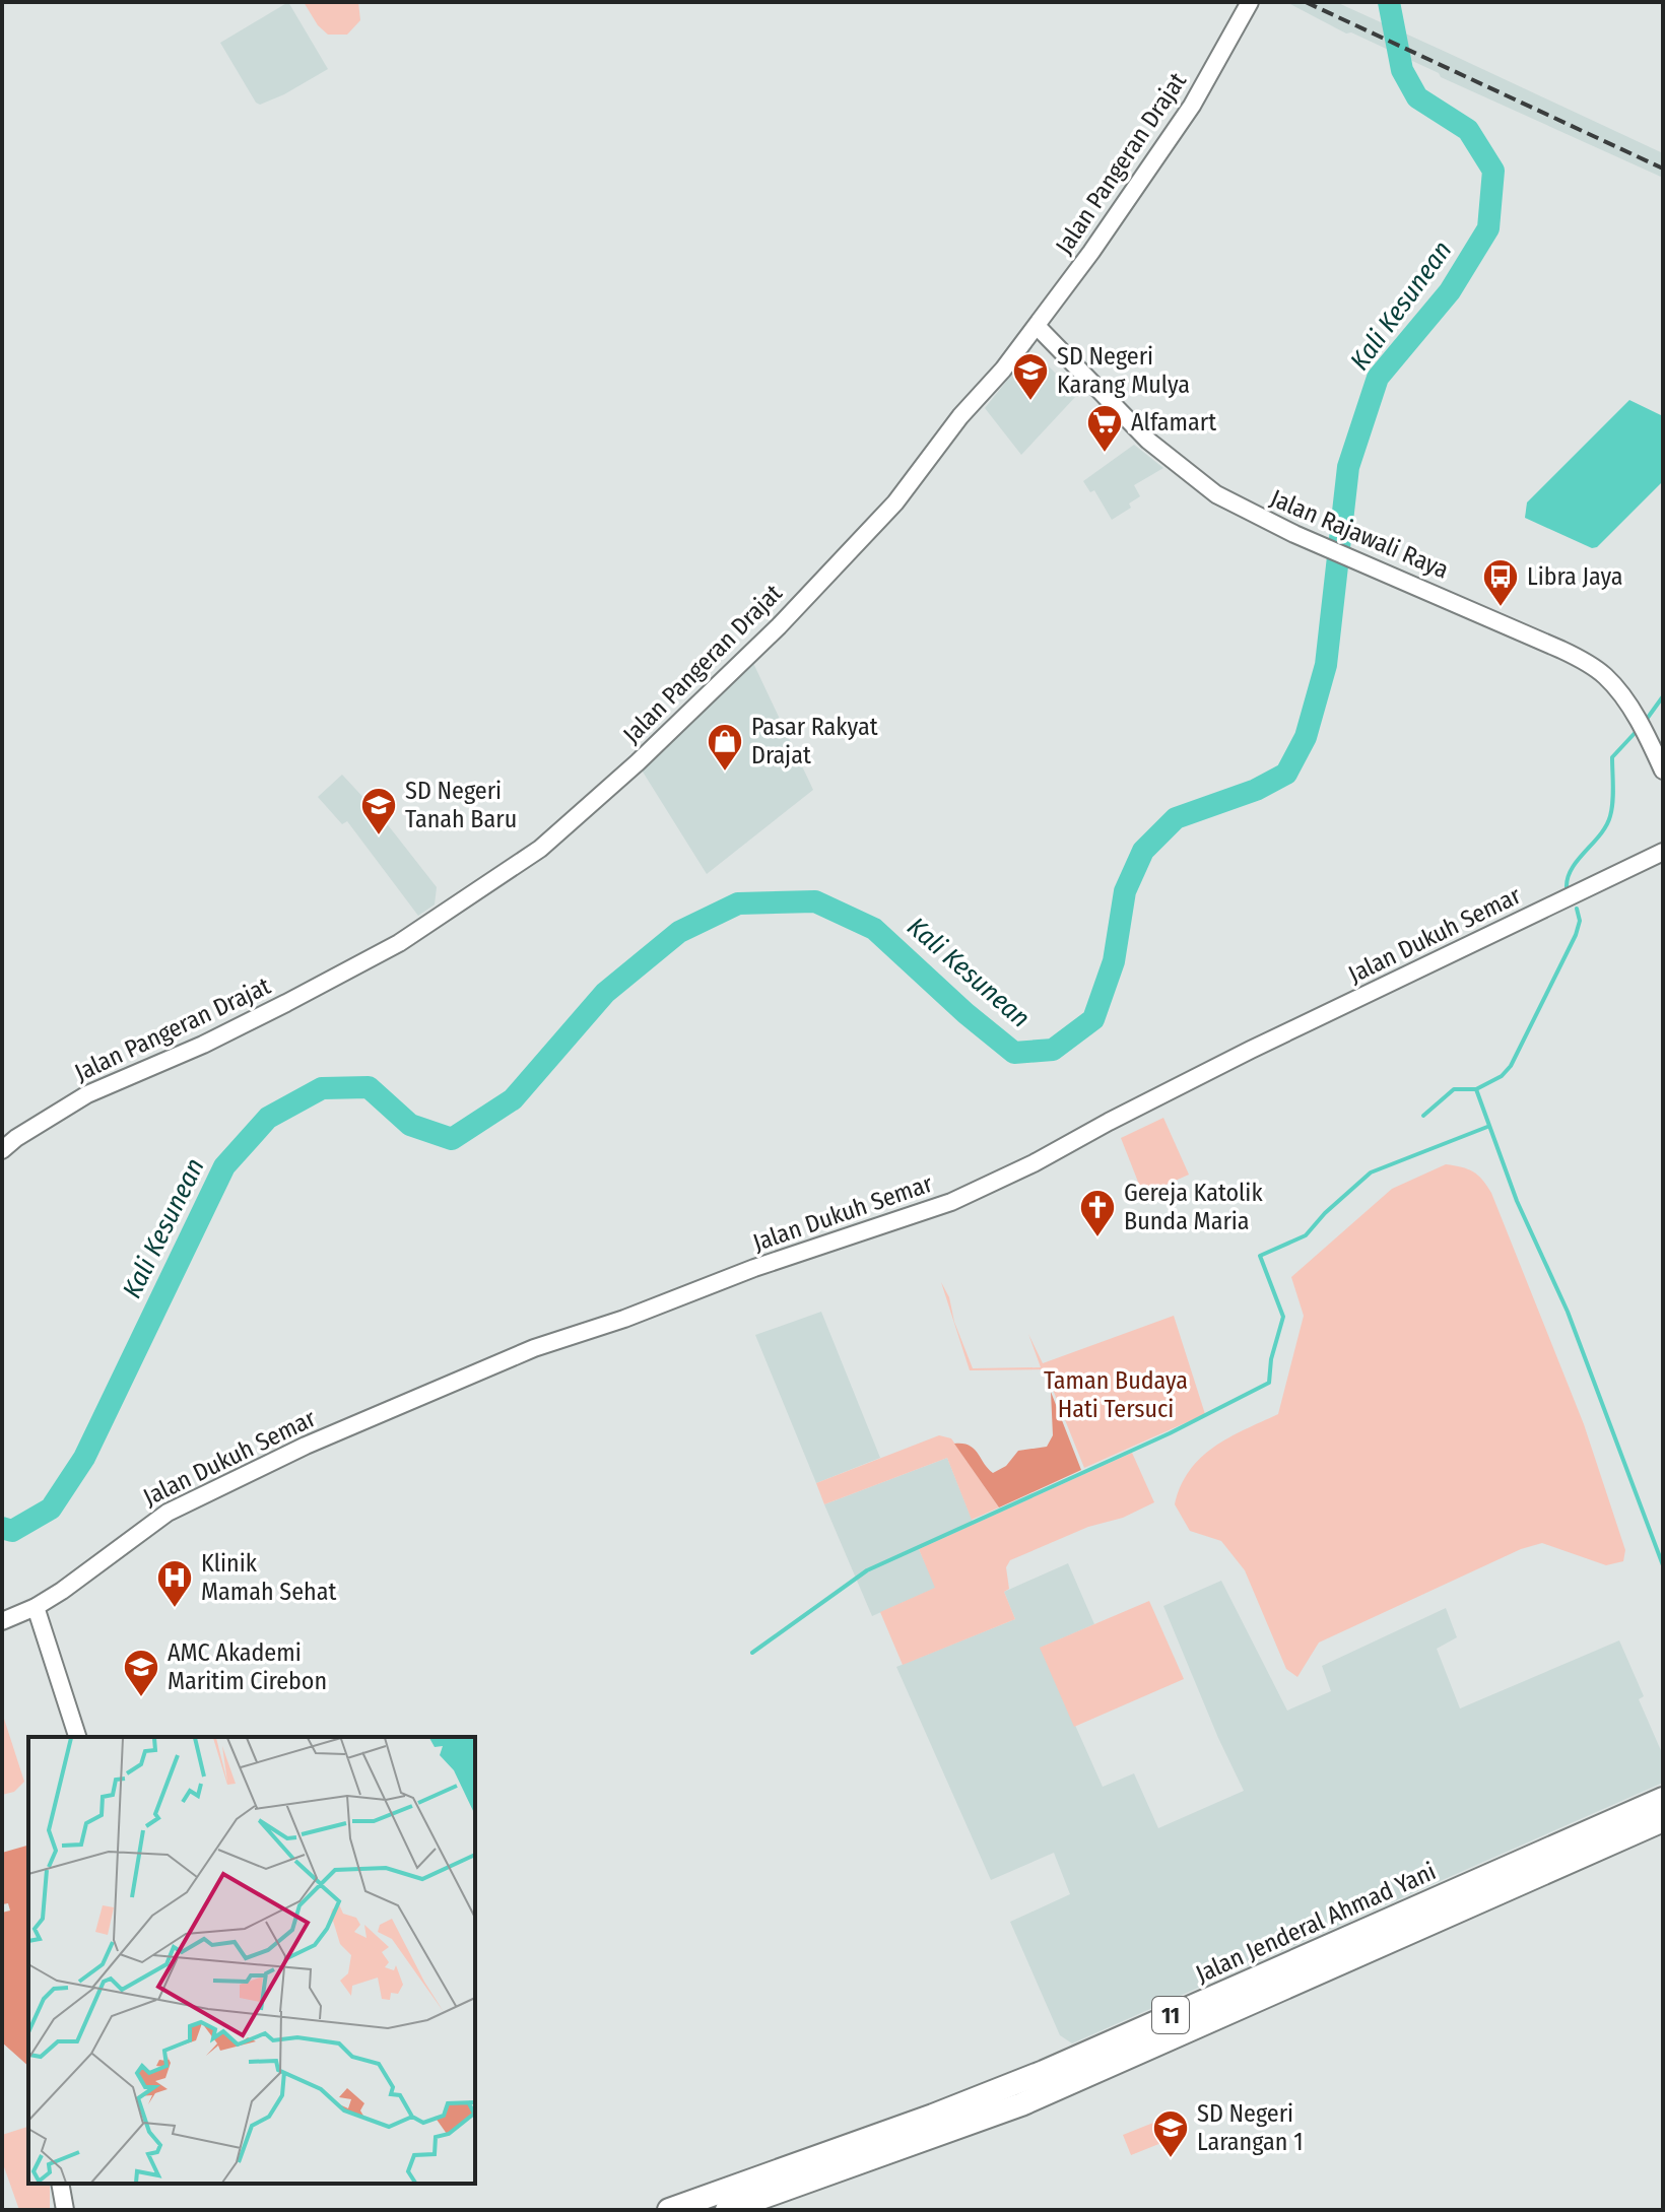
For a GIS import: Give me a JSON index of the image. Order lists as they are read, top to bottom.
{
  "streets": {
    "highway": ["Jalan Jenderal Ahmad Yani", "11"],
    "street": ["Jalan Pangeran Drajat", "Jalan Rajawali Raya", "Jalan Dukuh Semar"]
  },
  "crossings": [
    ["Jalan Pangeran Drajat", "Jalan Rajawali Raya"]
  ],
  "water": ["Kali Kesunean"],
  "parks": ["Taman Budaya Hati Tersuci"],
  "places": {
    "school or university": [
      "SD Negeri Karang Mulya",
      "SD Negeri Tanah Baru",
      "AMC Akademi Maritim Cirebon",
      "SD Negeri Larangan 1"
    ],
    "supermarket": ["Alfamart"],
    "bus stop": ["Libra Jaya"],
    "shop": ["Pasar Rakyat Drajat"],
    "church": ["Gereja Katolik Bunda Maria"],
    "hospital": ["Klinik Mamah Sehat"]
  }
}
